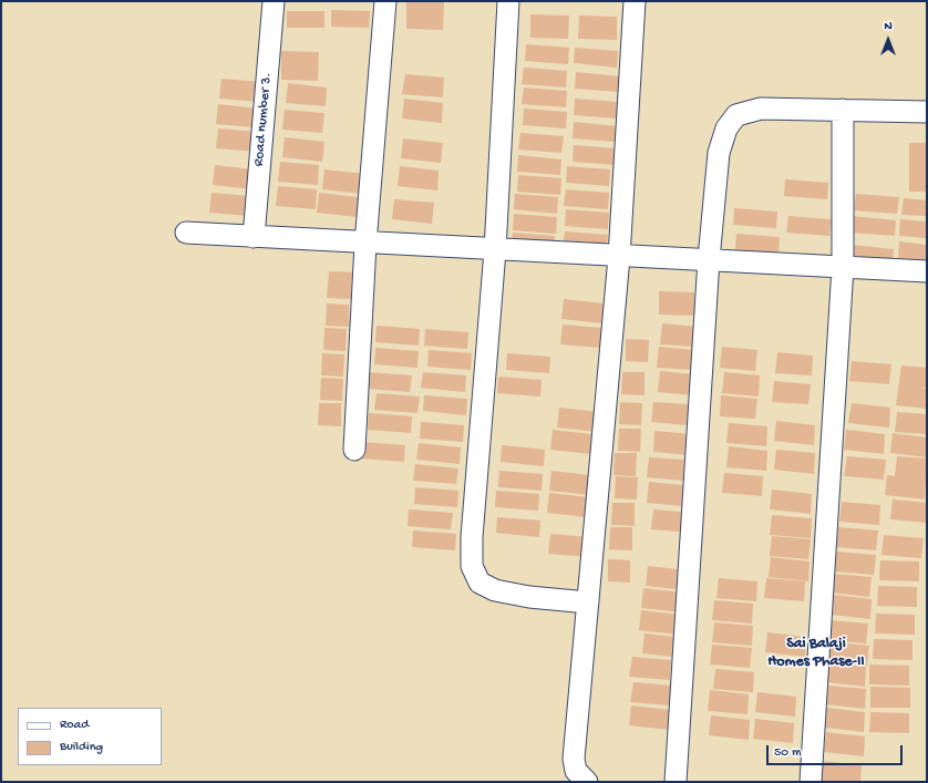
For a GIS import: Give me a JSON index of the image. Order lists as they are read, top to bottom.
{
  "streets": {
    "street": ["Road number 3."]
  },
  "districts": ["Sai Balaji Homes Phase-II"],
  "legend": ["Road", "Building"],
  "scale_bar": "50 m",
  "north": "top"
}
